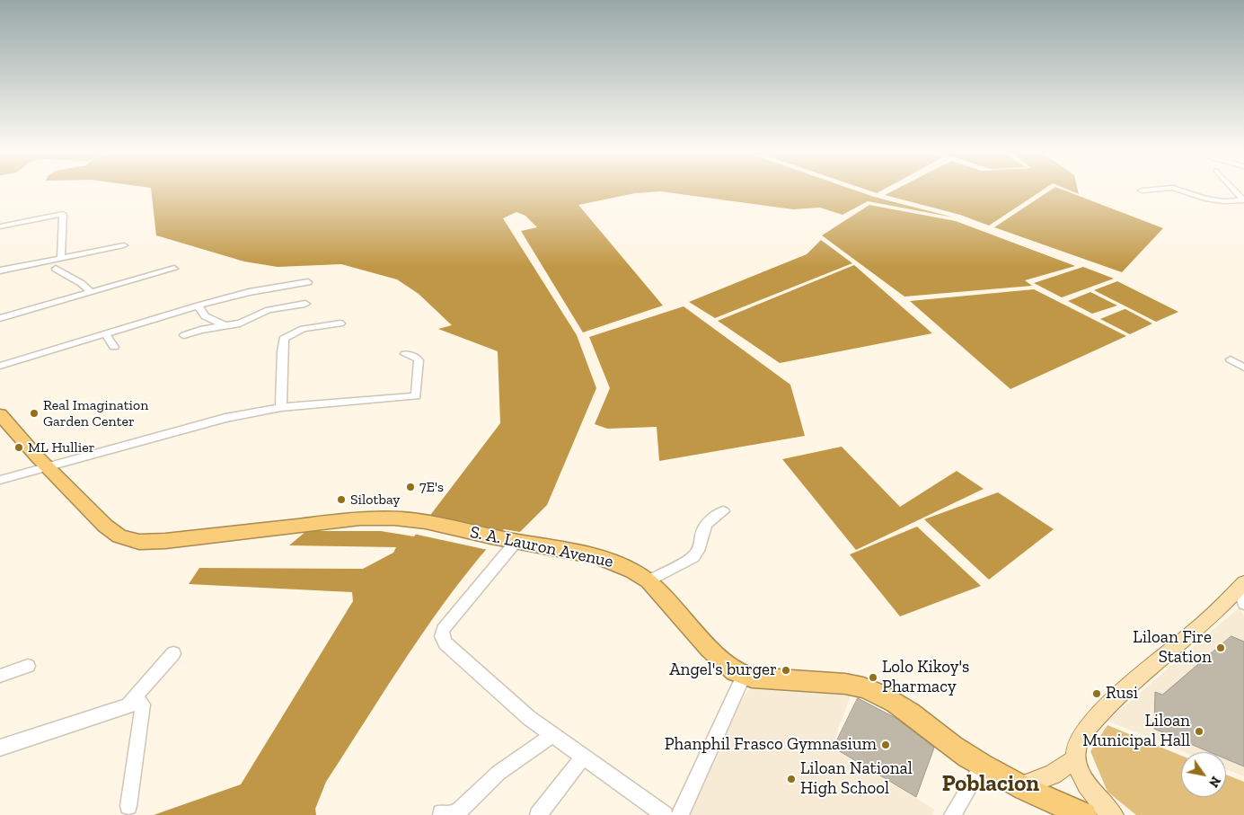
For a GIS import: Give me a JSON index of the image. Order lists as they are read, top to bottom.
{
  "streets": {
    "highway": ["S. A. Lauron Avenue"]
  },
  "districts": ["Poblacion"],
  "places": [
    "Real Imagination Garden Center",
    "ML Hullier",
    "7E's",
    "Silotbay",
    "Liloan Fire Station",
    "Angel's burger",
    "Lolo Kikoy's Pharmacy",
    "Rusi",
    "Liloan Municipal Hall",
    "Phanphil Frasco Gymnasium",
    "Liloan National High School"
  ],
  "north": "bottom right"
}
